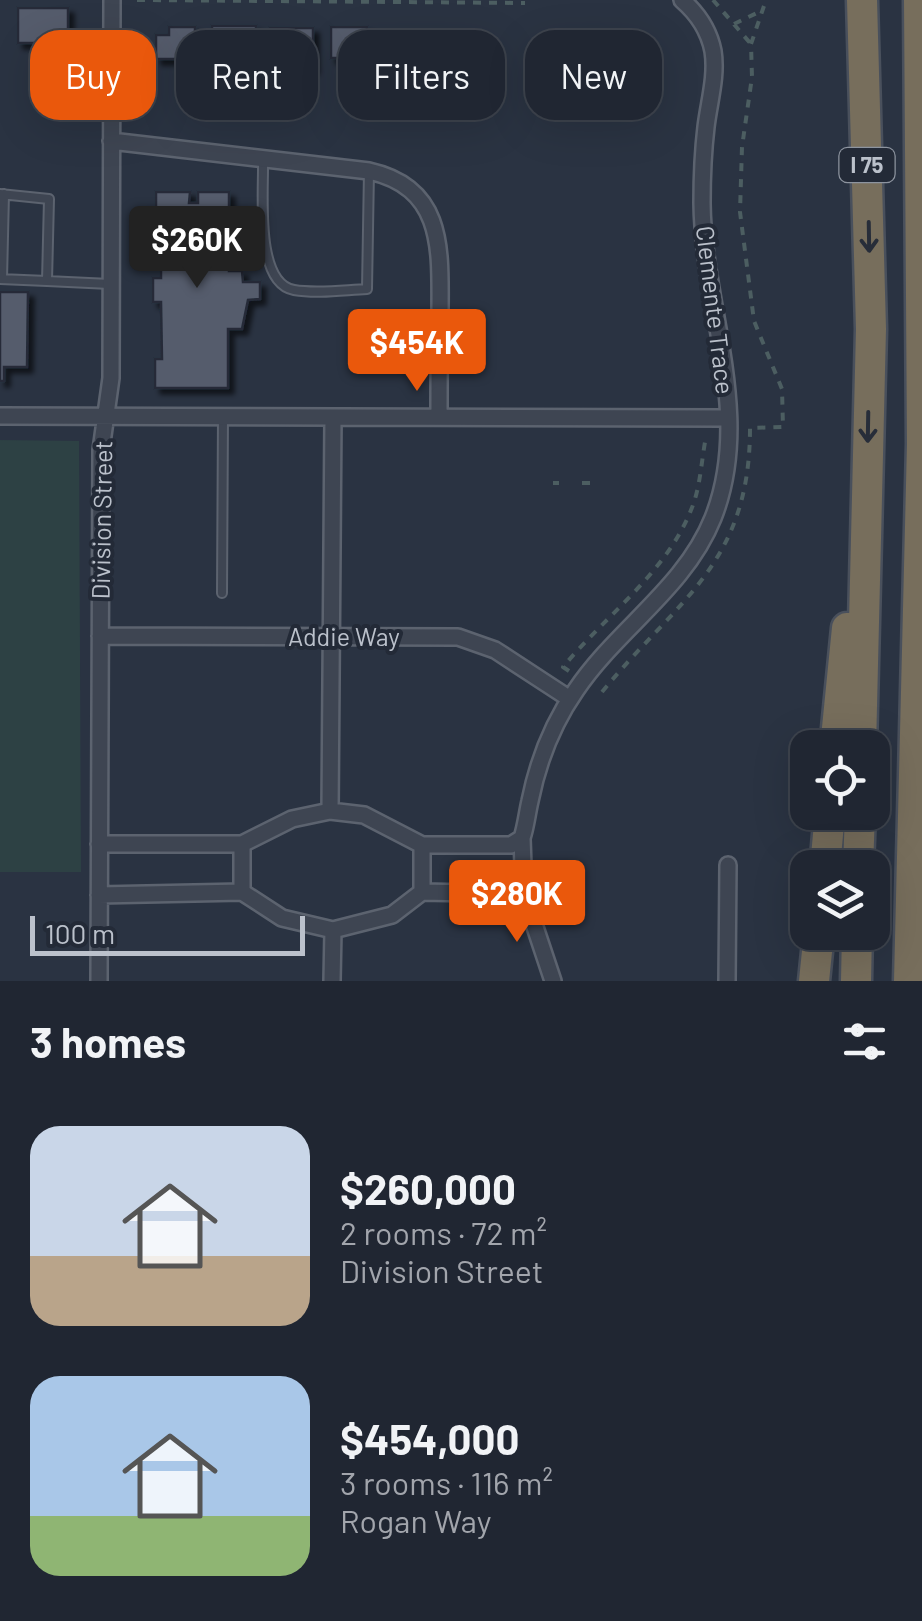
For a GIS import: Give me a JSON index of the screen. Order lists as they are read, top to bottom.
{
  "streets": {
    "highway": ["I 75"],
    "street": ["Clemente Trace", "Division Street", "Addie Way"]
  },
  "crossings": [
    ["Clemente Trace", "Addie Way"],
    ["Division Street", "Addie Way"]
  ],
  "scale_bar": "100 m",
  "page": {
    "chip": [
      "Buy",
      "Rent",
      "Filters",
      "New"
    ],
    "price": ["$260K", "$454K", "$280K"],
    "scale": "100 m",
    "heading": "3 homes",
    "list": [
      {
        "name": "$260,000",
        "note": "2 rooms · 72 m² · Division Street"
      },
      {
        "name": "$454,000",
        "note": "3 rooms · 116 m² · Rogan Way"
      }
    ]
  }
}
